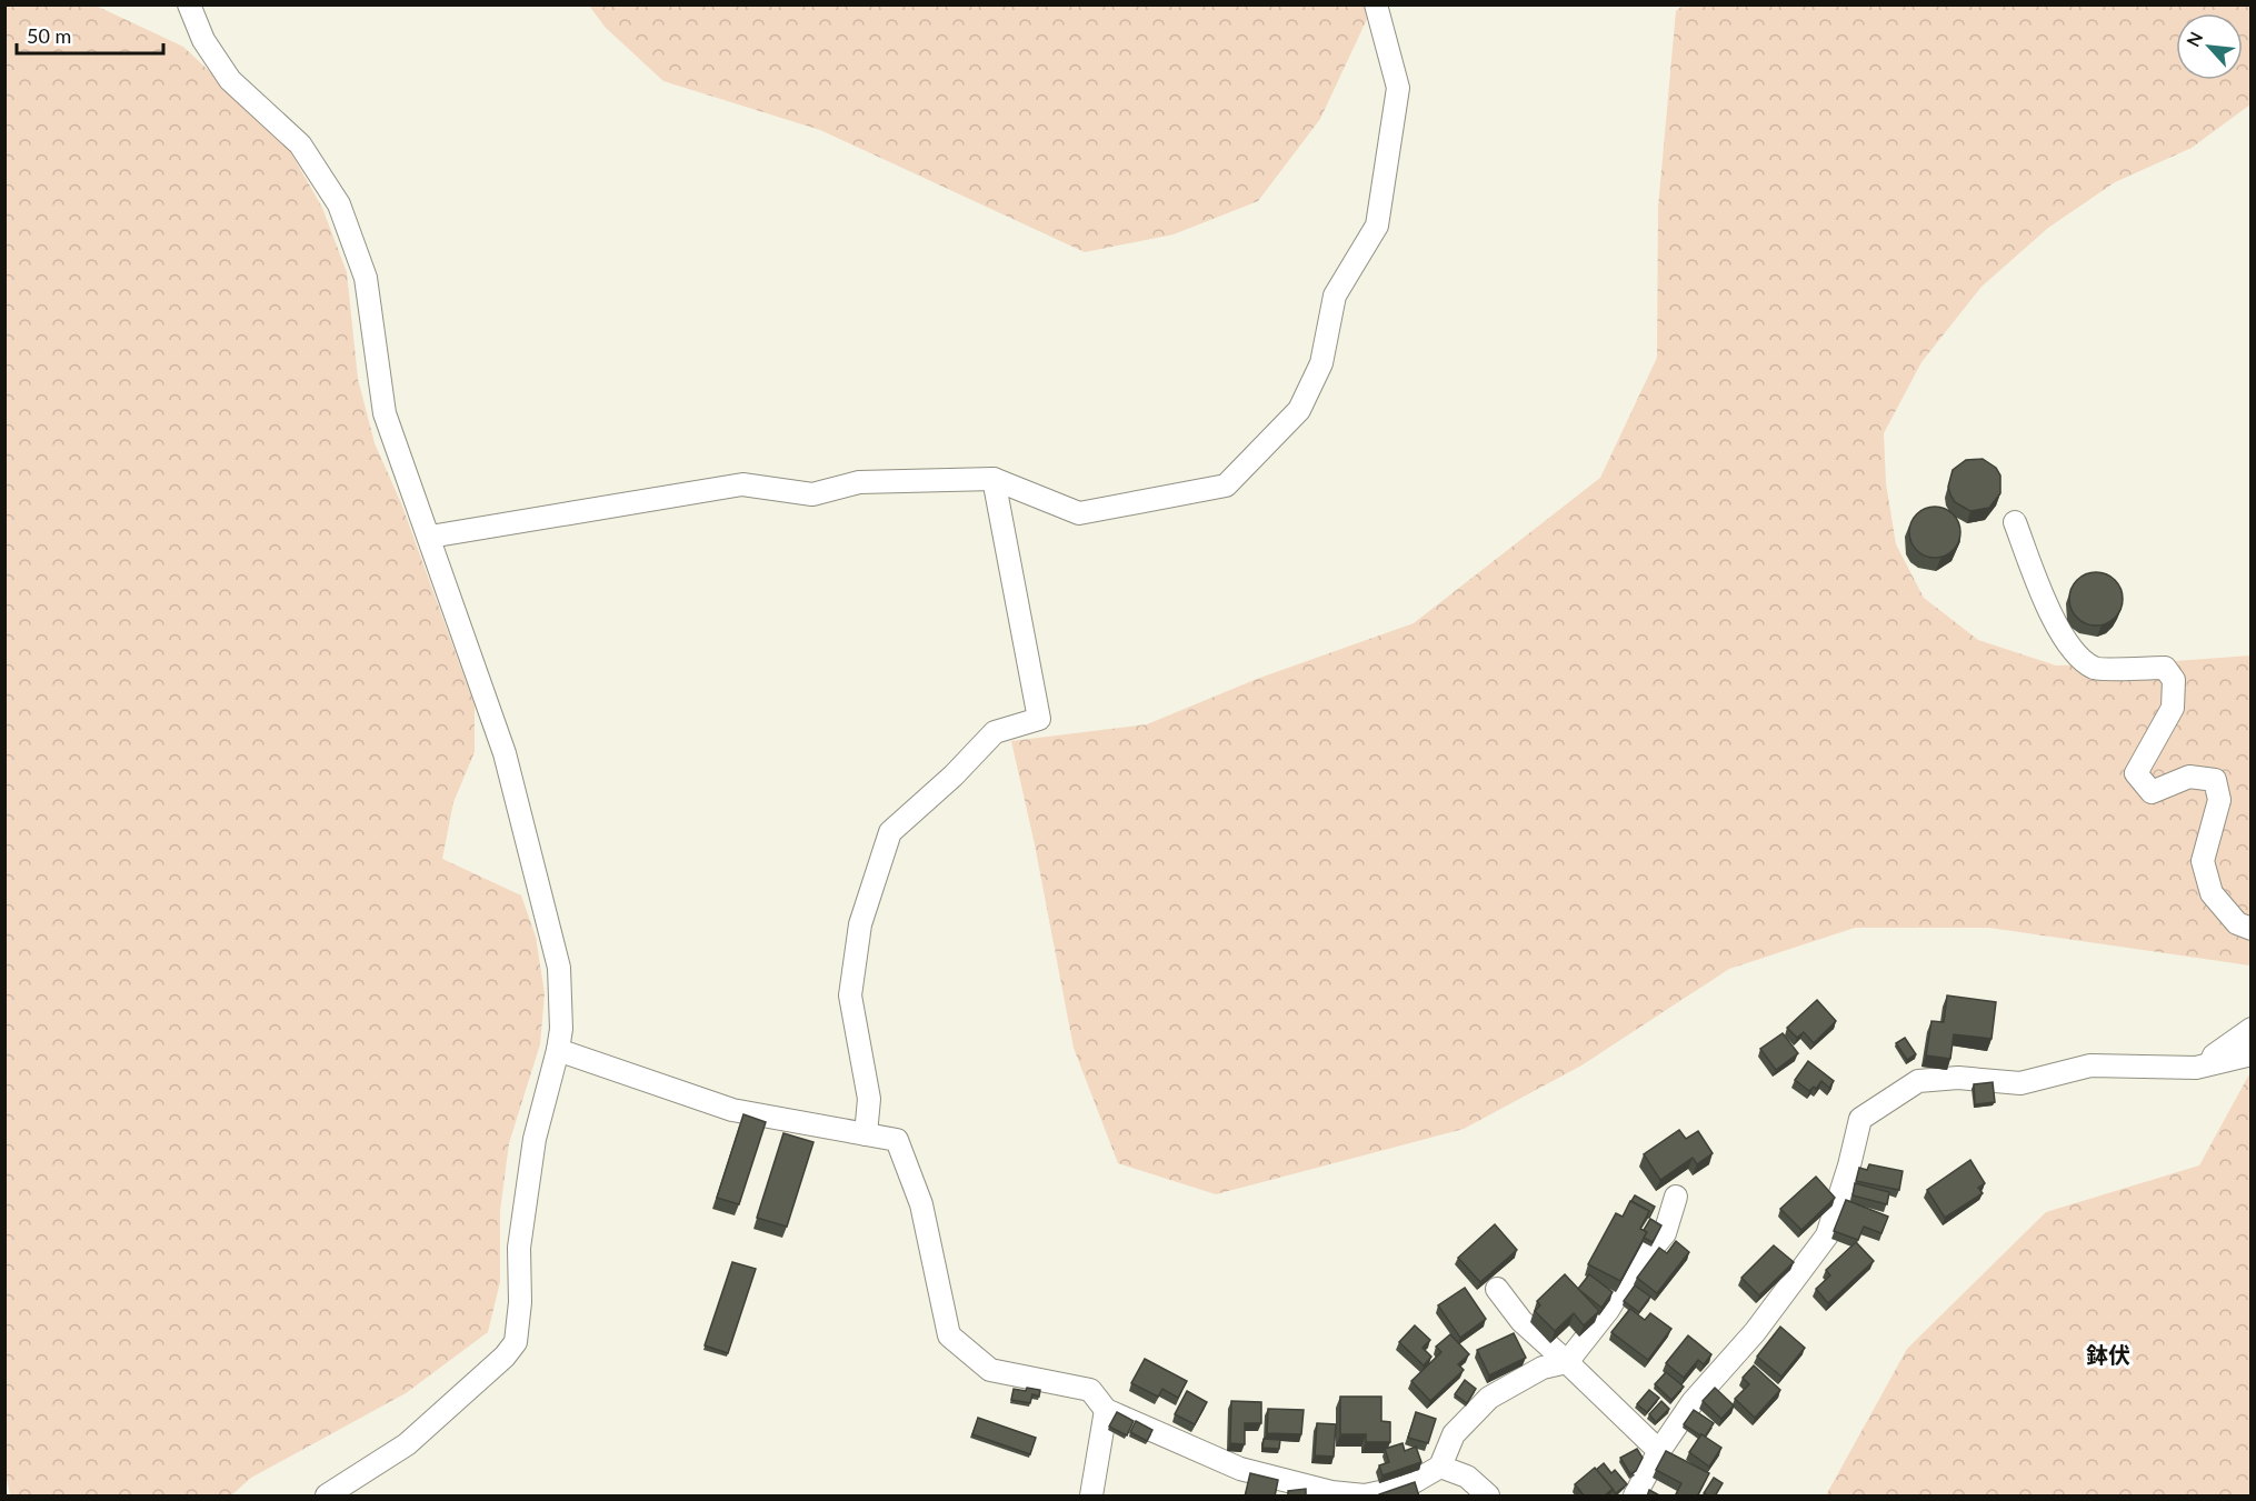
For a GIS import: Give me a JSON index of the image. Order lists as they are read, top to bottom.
{
  "districts": ["鉢伏"],
  "scale_bar": "50 m",
  "north": "top left"
}
